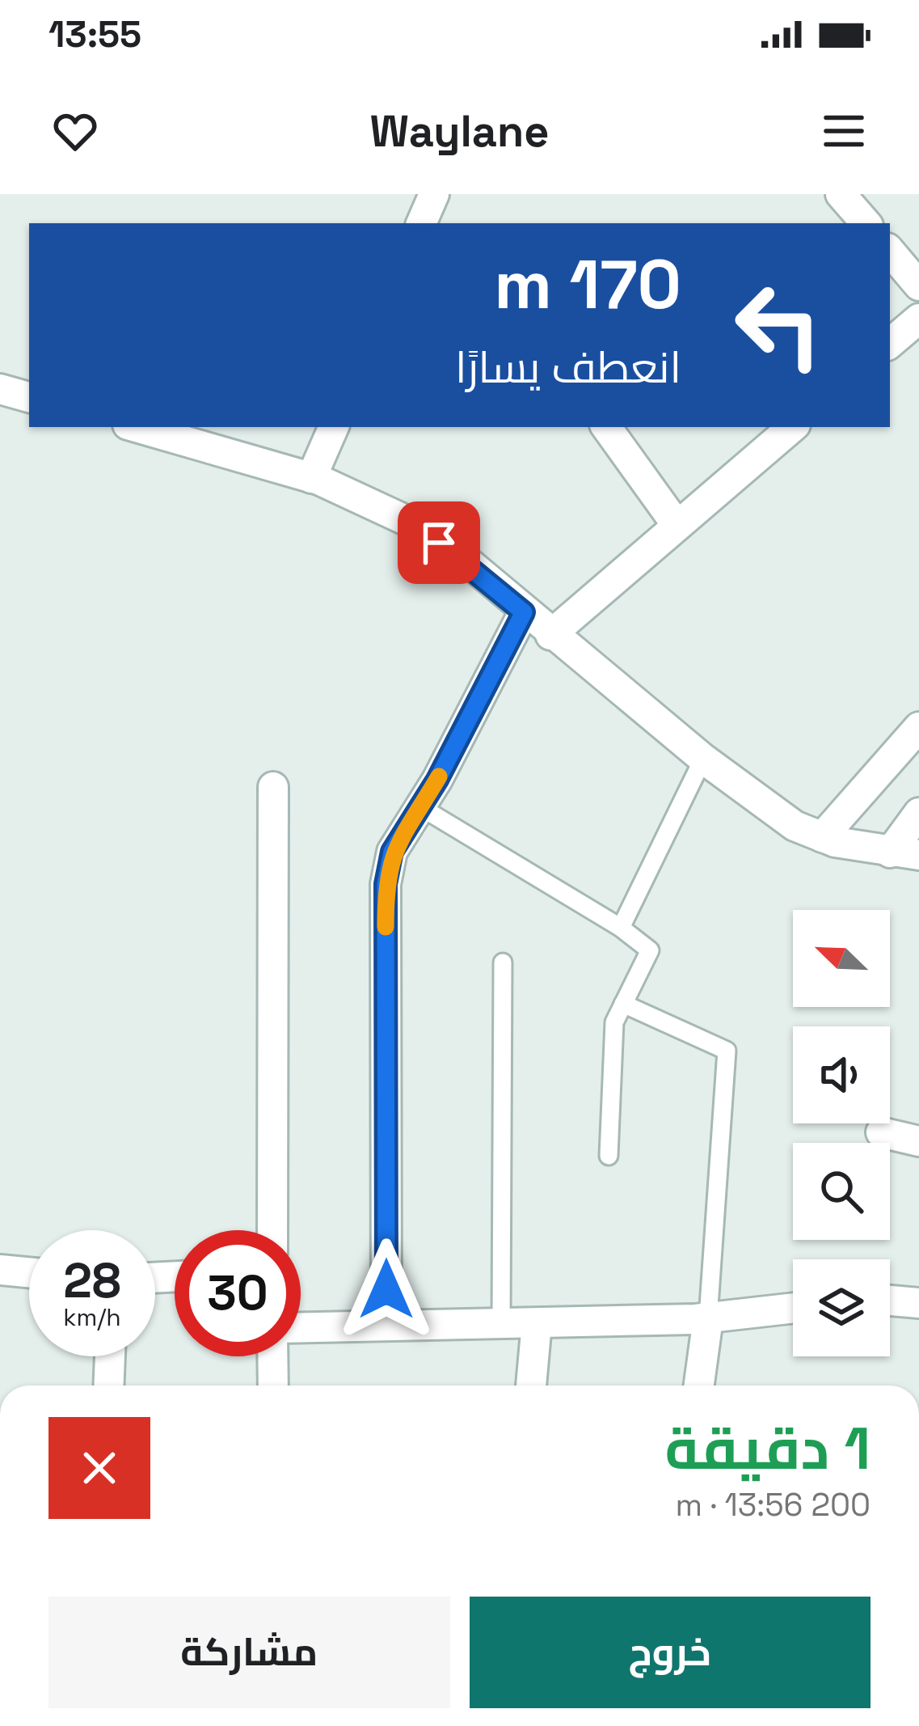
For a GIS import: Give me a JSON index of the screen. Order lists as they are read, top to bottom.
{
  "north": "top left",
  "page": {
    "status": "13:55",
    "header": "Waylane",
    "turn": ["170 m", "انعطف يسارًا"],
    "speed": "28 km/h",
    "limit": "30",
    "heading": ["1 دقيقة", "200 m · 13:56"],
    "buttons": ["خروج", "مشاركة"]
  }
}
